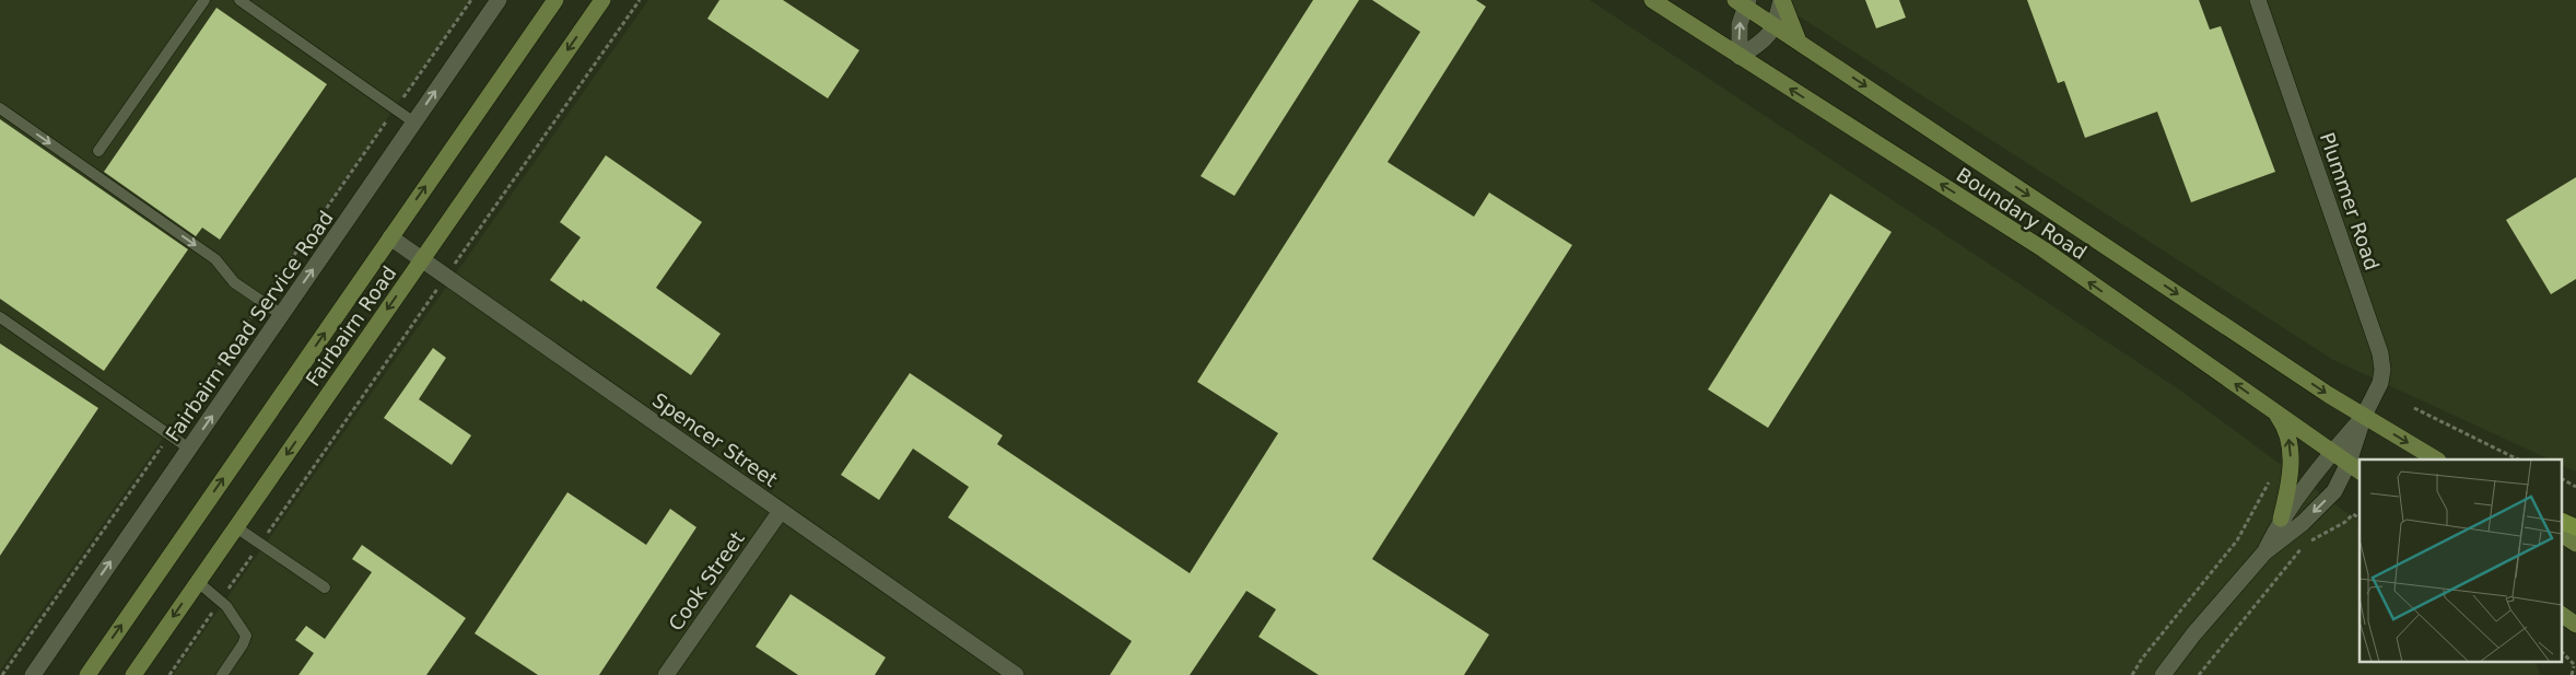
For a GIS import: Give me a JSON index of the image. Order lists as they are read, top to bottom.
{
  "streets": {
    "main road": ["Boundary Road", "Fairbairn Road"],
    "street": [
      "Plummer Road",
      "Fairbairn Road Service Road",
      "Spencer Street",
      "Cook Street"
    ]
  },
  "crossings": [
    ["Plummer Road", "Boundary Road"],
    ["Fairbairn Road", "Spencer Street"],
    ["Spencer Street", "Cook Street"]
  ],
  "one_way": ["Fairbairn Road Service Road"]
}
